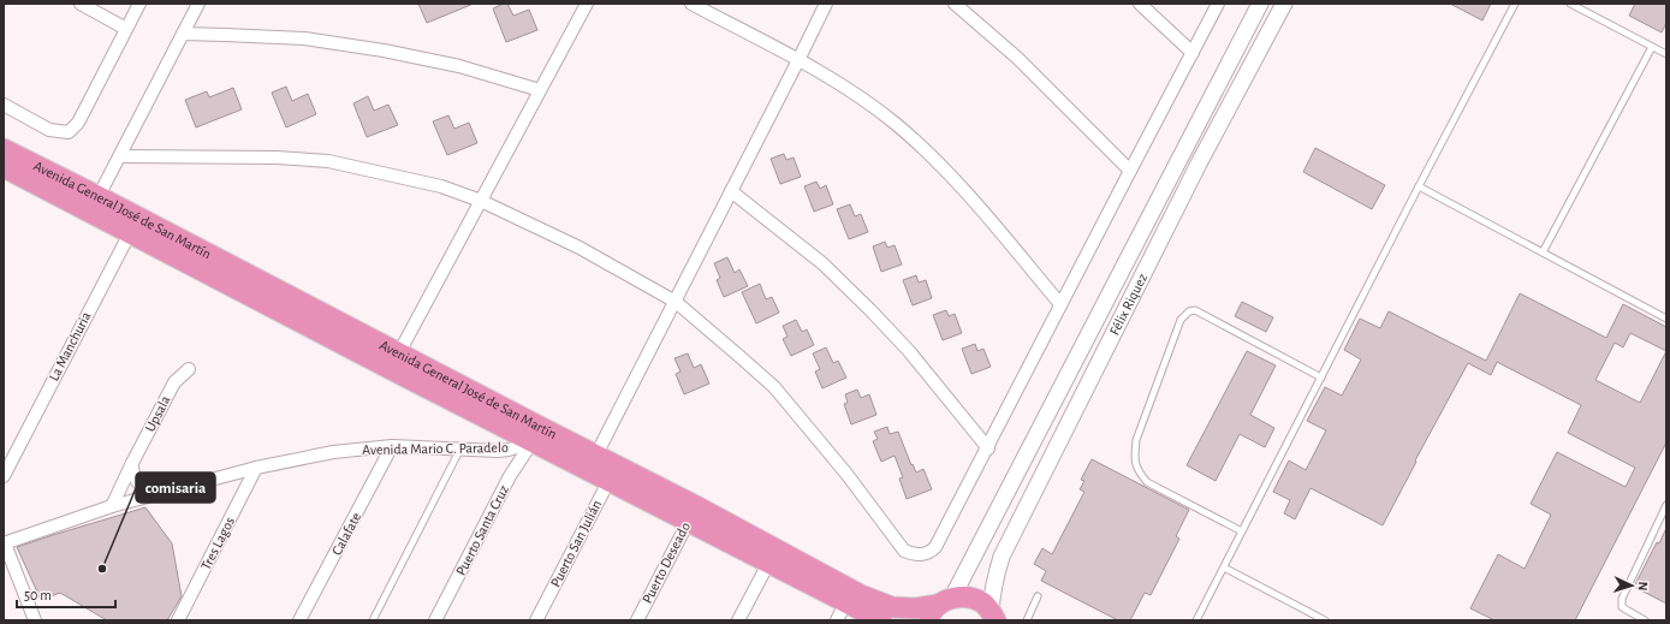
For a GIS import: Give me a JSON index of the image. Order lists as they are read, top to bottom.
{
  "streets": {
    "highway": ["Avenida General José de San Martín"],
    "street": [
      "Félix Riquez",
      "La Manchuria",
      "Upsala",
      "Avenida Mario C. Paradelo",
      "Puerto Santa Cruz",
      "Calafate",
      "Tres Lagos",
      "Puerto San Julián",
      "Puerto Deseado"
    ]
  },
  "crossings": [
    ["Avenida General José de San Martín", "Félix Riquez"],
    ["Avenida General José de San Martín", "La Manchuria"],
    ["Avenida General José de San Martín", "Avenida Mario C. Paradelo"],
    ["Avenida General José de San Martín", "Puerto Santa Cruz"],
    ["Avenida General José de San Martín", "Puerto San Julián"],
    ["Avenida General José de San Martín", "Puerto Deseado"],
    ["Upsala", "Avenida Mario C. Paradelo"],
    ["Avenida Mario C. Paradelo", "Puerto Santa Cruz"],
    ["Avenida Mario C. Paradelo", "Calafate"],
    ["Avenida Mario C. Paradelo", "Tres Lagos"]
  ],
  "places": ["comisaria"],
  "scale_bar": "50 m",
  "north": "right"
}
